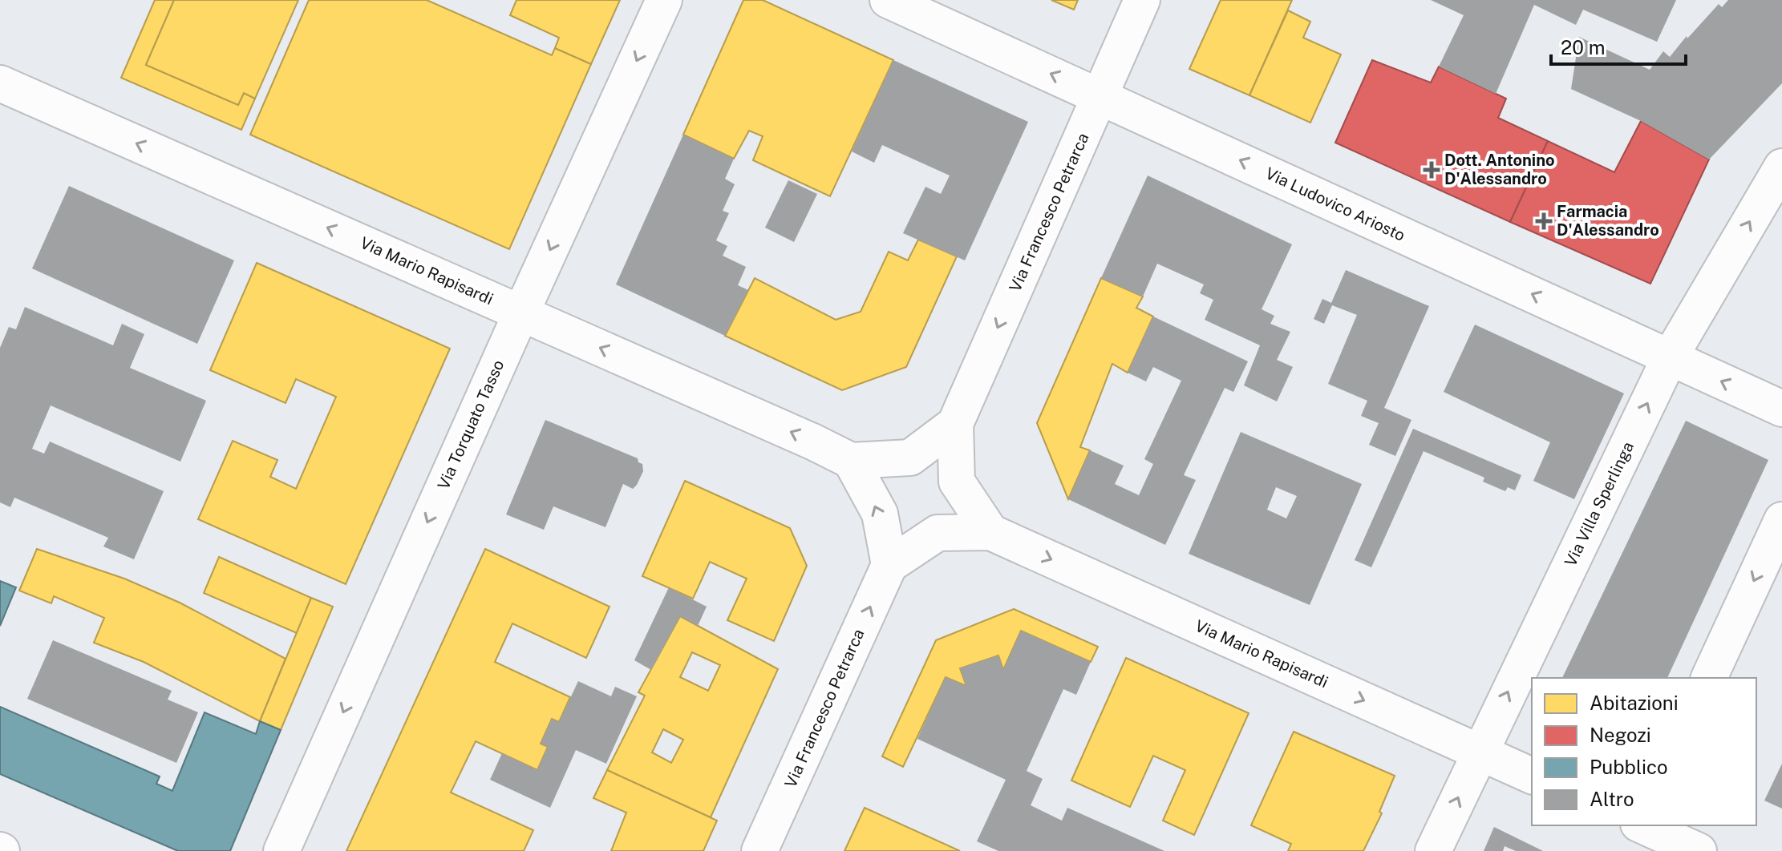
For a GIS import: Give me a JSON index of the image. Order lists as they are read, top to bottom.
{
  "streets": {
    "street": [
      "Via Ludovico Ariosto",
      "Via Francesco Petrarca",
      "Via Mario Rapisardi",
      "Via Torquato Tasso",
      "Via Villa Sperlinga"
    ]
  },
  "crossings": [
    ["Via Ludovico Ariosto", "Via Francesco Petrarca"],
    ["Via Ludovico Ariosto", "Via Villa Sperlinga"],
    ["Via Mario Rapisardi", "Via Torquato Tasso"],
    ["Via Mario Rapisardi", "Via Villa Sperlinga"]
  ],
  "one_way": ["Via Ludovico Ariosto", "Via Torquato Tasso", "Via Villa Sperlinga"],
  "places": {
    "health": ["Dott. Antonino D'Alessandro", "Farmacia D'Alessandro"]
  },
  "legend": [
    "Abitazioni",
    "Negozi",
    "Pubblico",
    "Altro"
  ],
  "scale_bar": "20 m"
}
